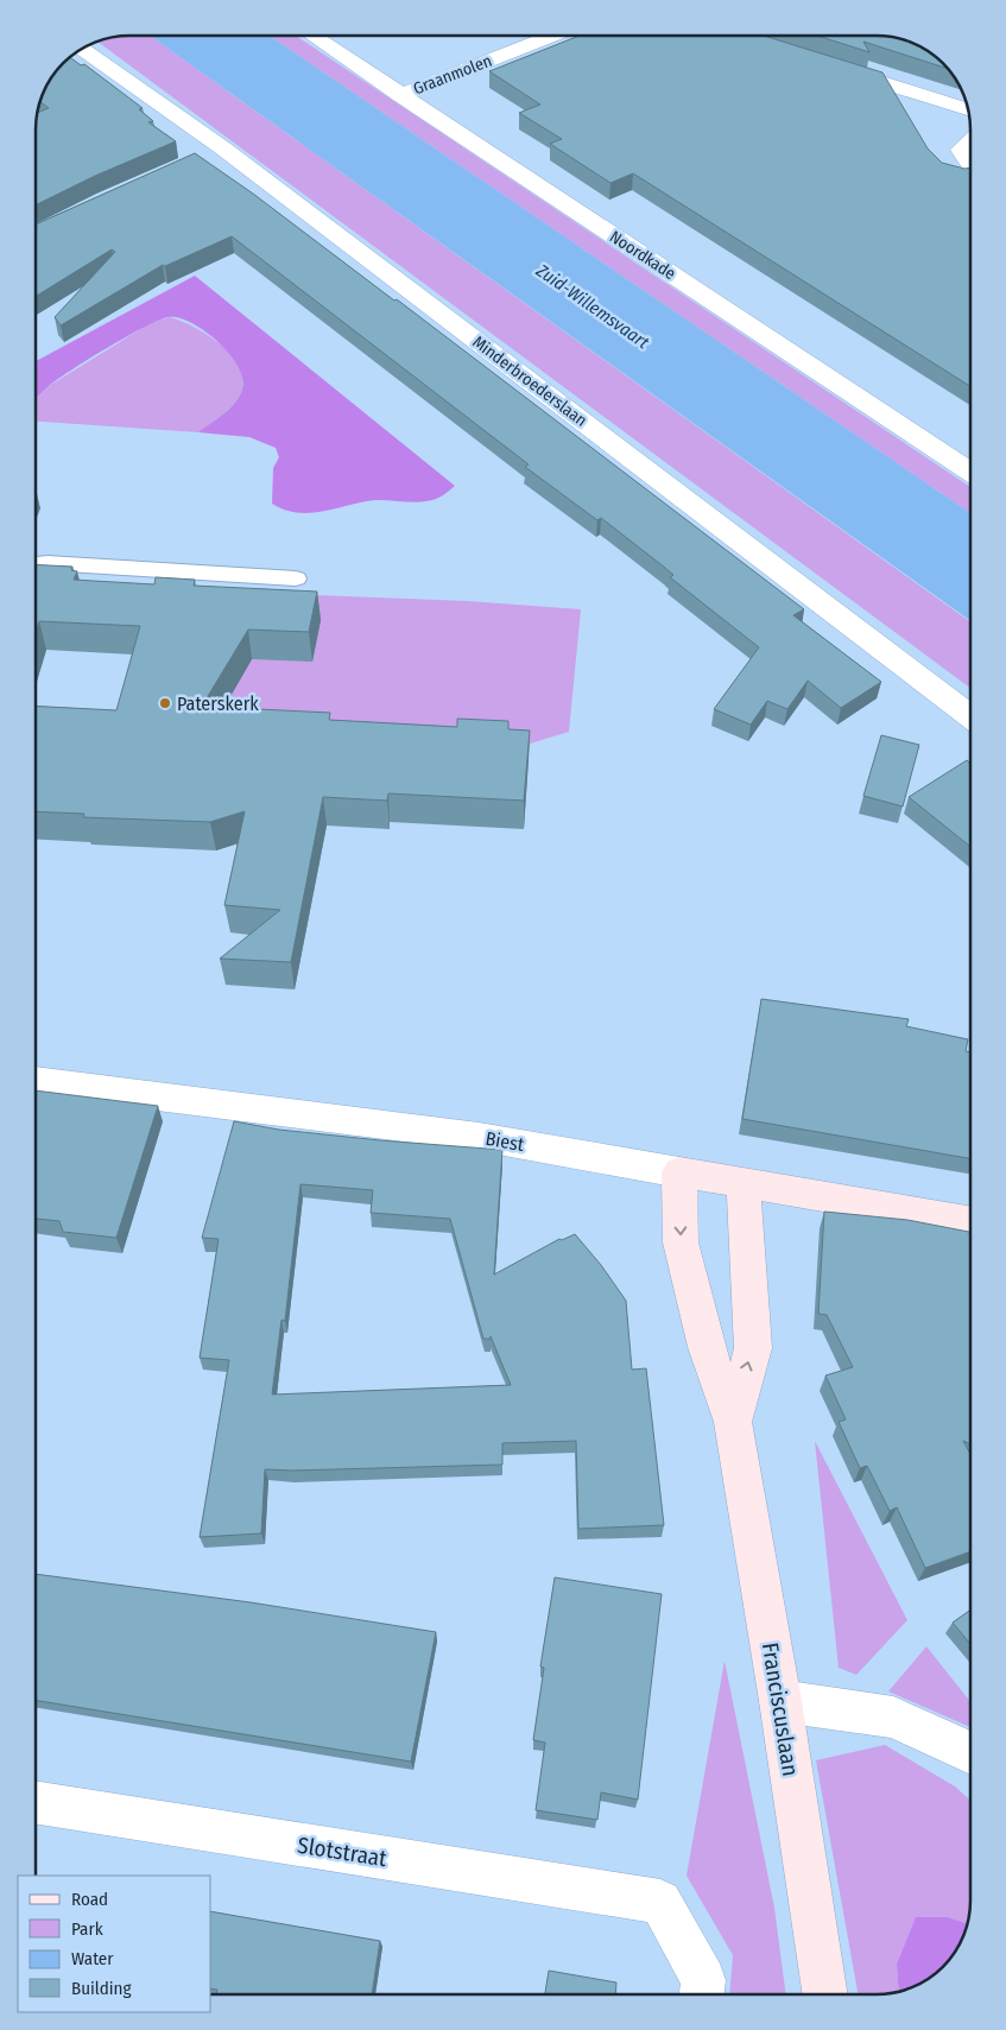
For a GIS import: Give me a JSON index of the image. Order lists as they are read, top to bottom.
{
  "streets": {
    "street": [
      "Graanmolen",
      "Noordkade",
      "Minderbroederslaan",
      "Biest",
      "Franciscuslaan",
      "Slotstraat"
    ]
  },
  "crossings": [
    ["Graanmolen", "Noordkade"],
    ["Biest", "Franciscuslaan"]
  ],
  "water": ["Zuid-Willemsvaart"],
  "places": ["Paterskerk"],
  "legend": [
    "Road",
    "Park",
    "Water",
    "Building"
  ]
}
